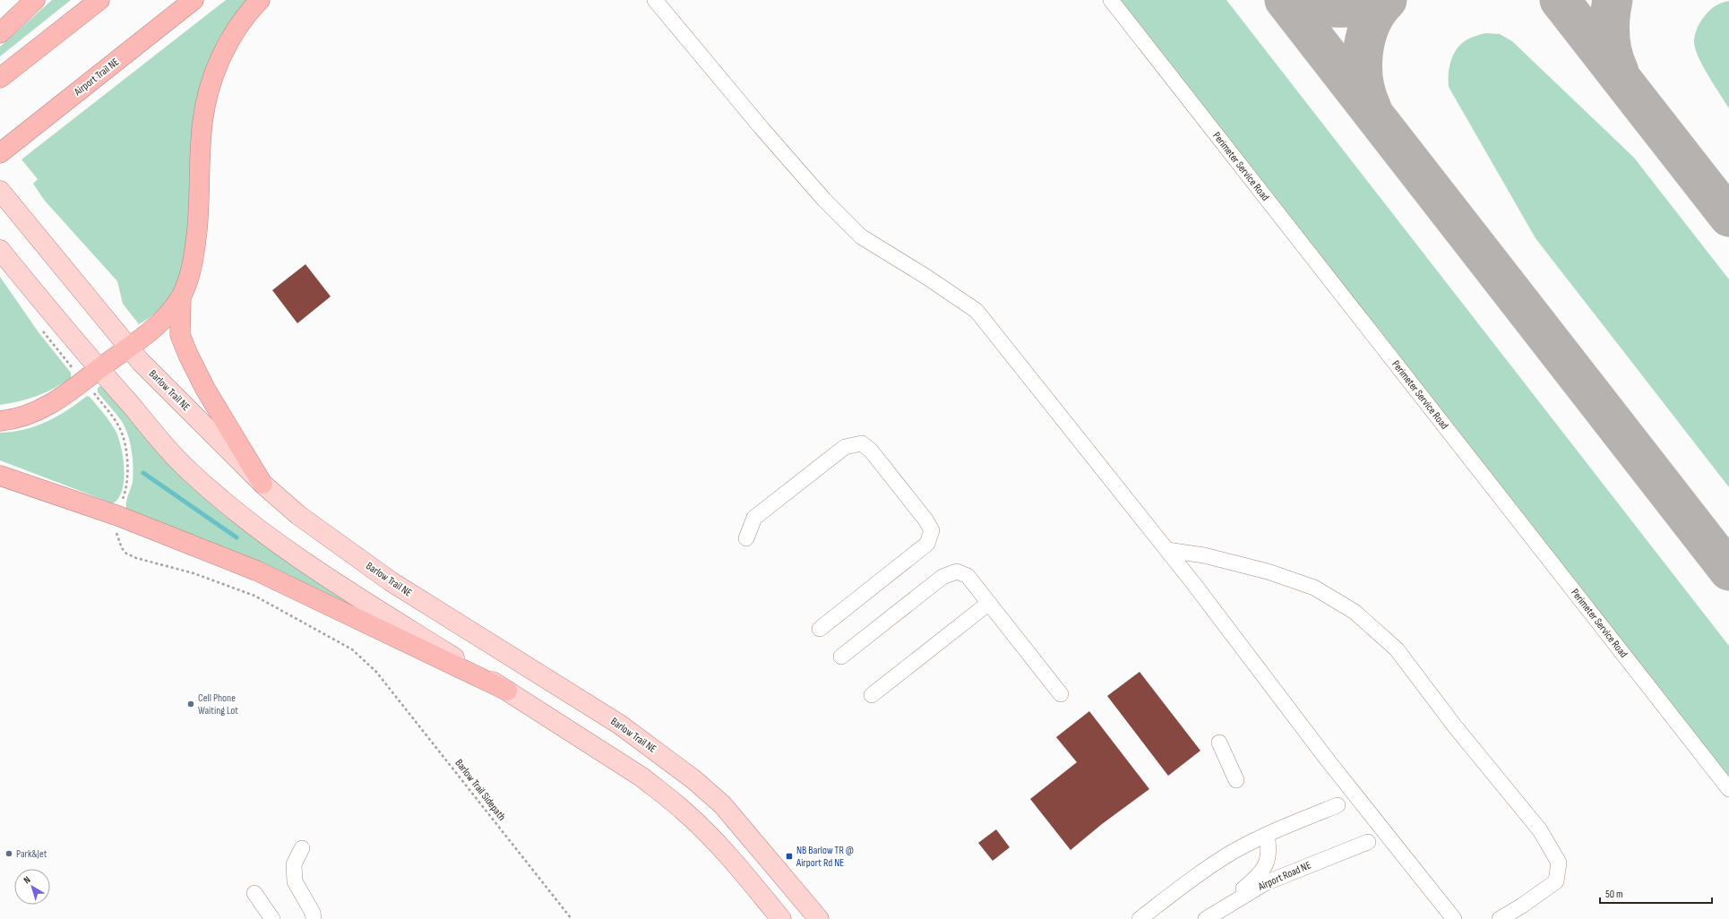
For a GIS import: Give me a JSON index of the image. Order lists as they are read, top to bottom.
{
  "streets": {
    "highway": ["Airport Trail NE"],
    "main road": ["Barlow Trail NE"],
    "street": ["Perimeter Service Road", "Airport Road NE"],
    "path": ["Barlow Trail Sidepath"]
  },
  "places": {
    "other": ["Cell Phone Waiting Lot", "Park&Jet"],
    "transit": ["NB Barlow TR @ Airport Rd NE"]
  },
  "scale_bar": "50 m",
  "north": "top left"
}
